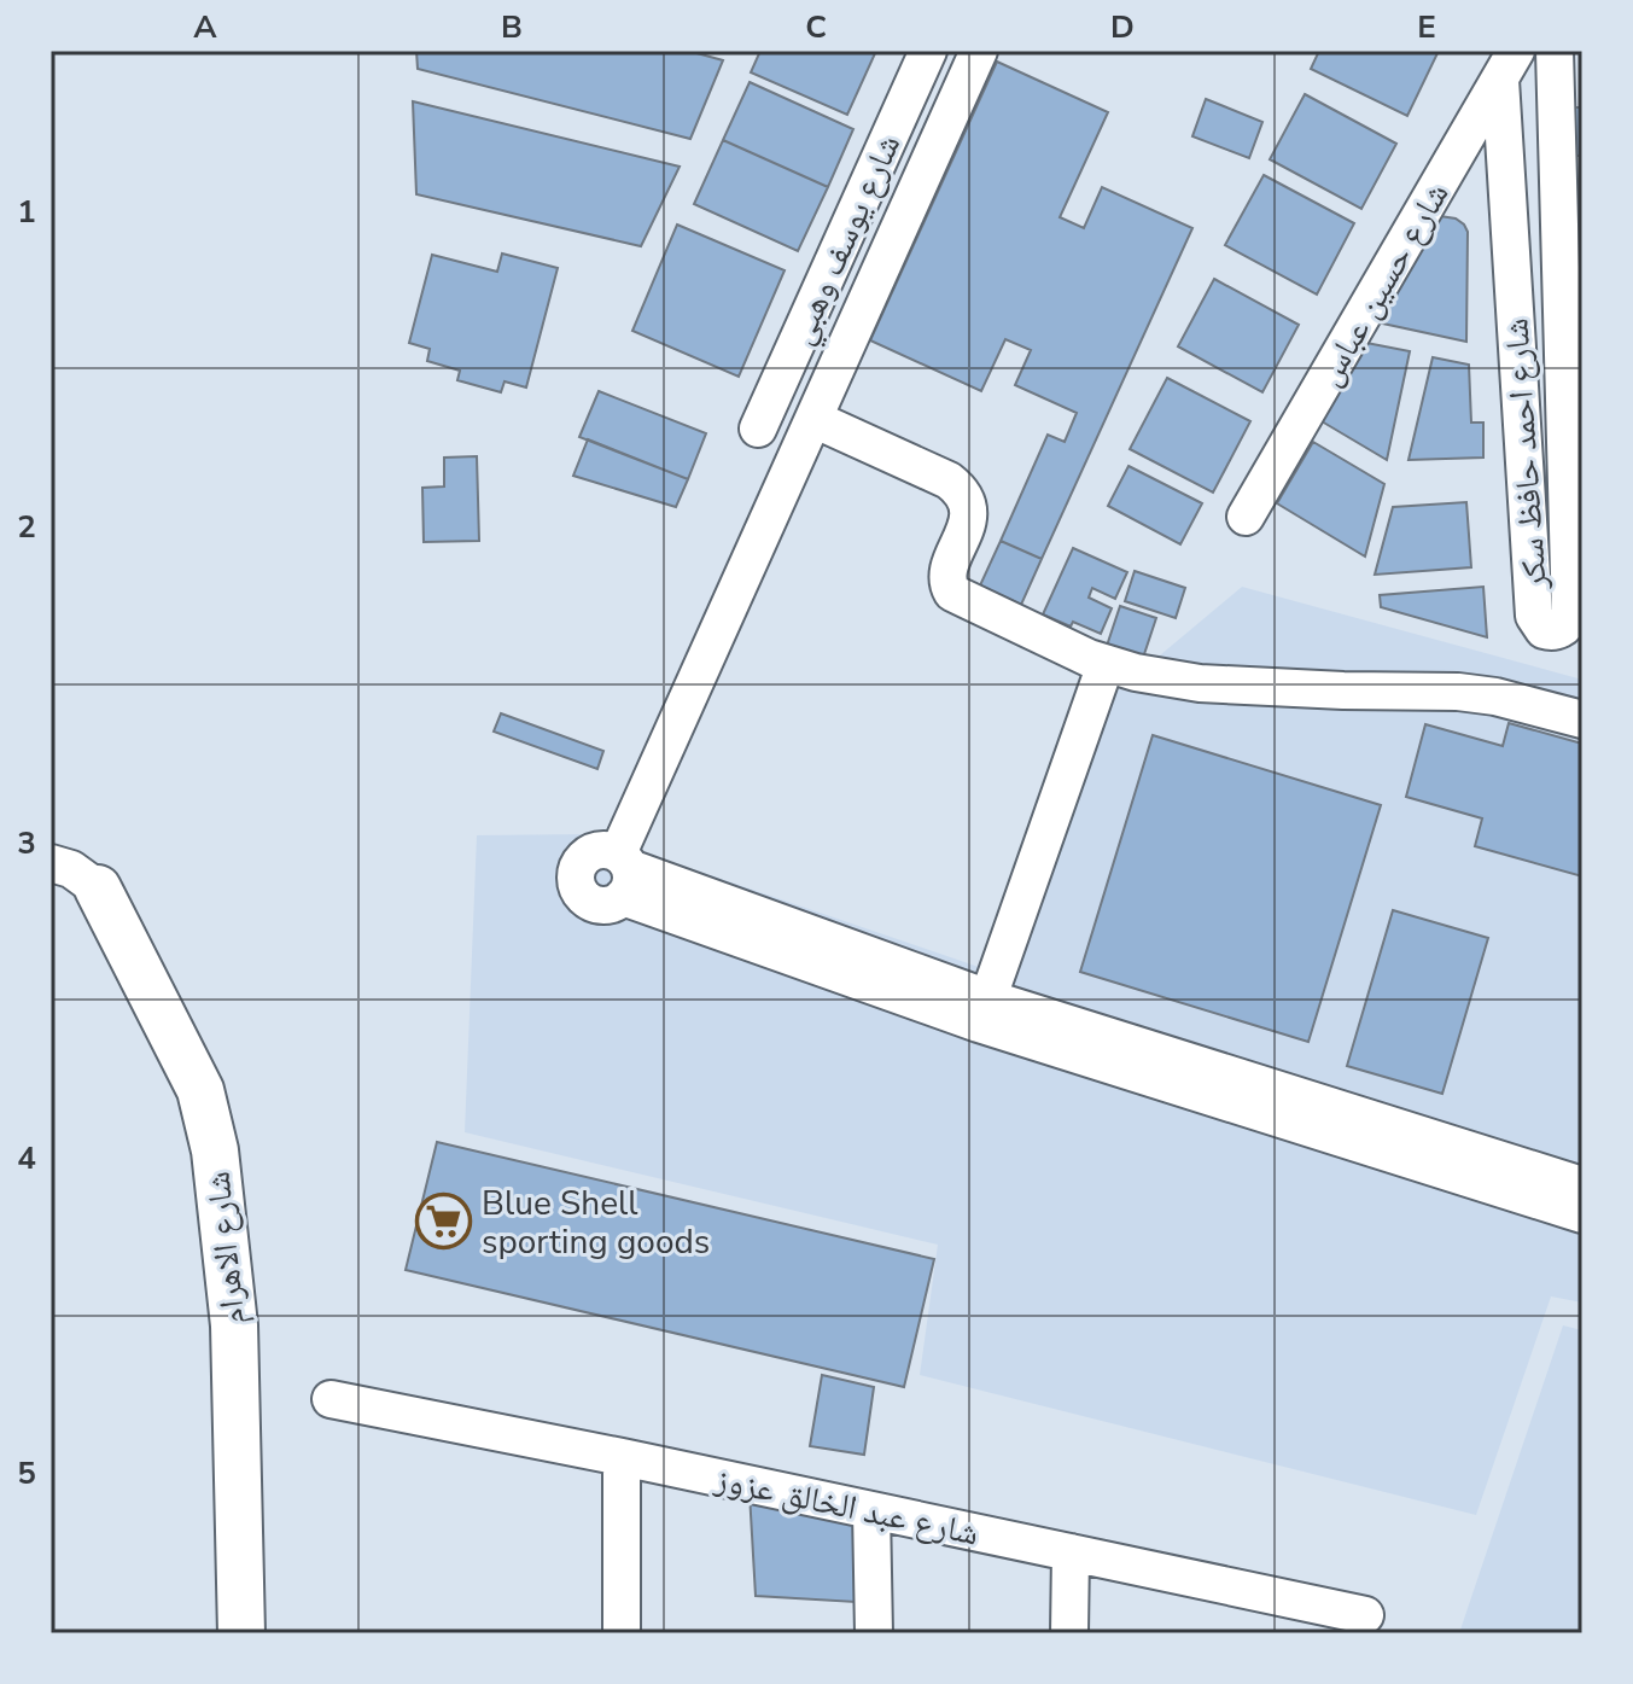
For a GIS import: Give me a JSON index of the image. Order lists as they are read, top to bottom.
{
  "streets": {
    "main road": ["شارع الاهرام"],
    "street": [
      "شارع يوسف وهبي",
      "شارع حسين عباس",
      "شارع احمد حافظ سكر",
      "شارع عبد الخالق عزوز"
    ]
  },
  "crossings": [
    ["شارع حسين عباس", "شارع احمد حافظ سكر"]
  ],
  "places": {
    "supermarket": ["Blue Shell sporting goods"]
  },
  "grid": {
    "columns": [
      "A",
      "B",
      "C",
      "D",
      "E"
    ],
    "rows": [
      "1",
      "2",
      "3",
      "4",
      "5"
    ]
  }
}
